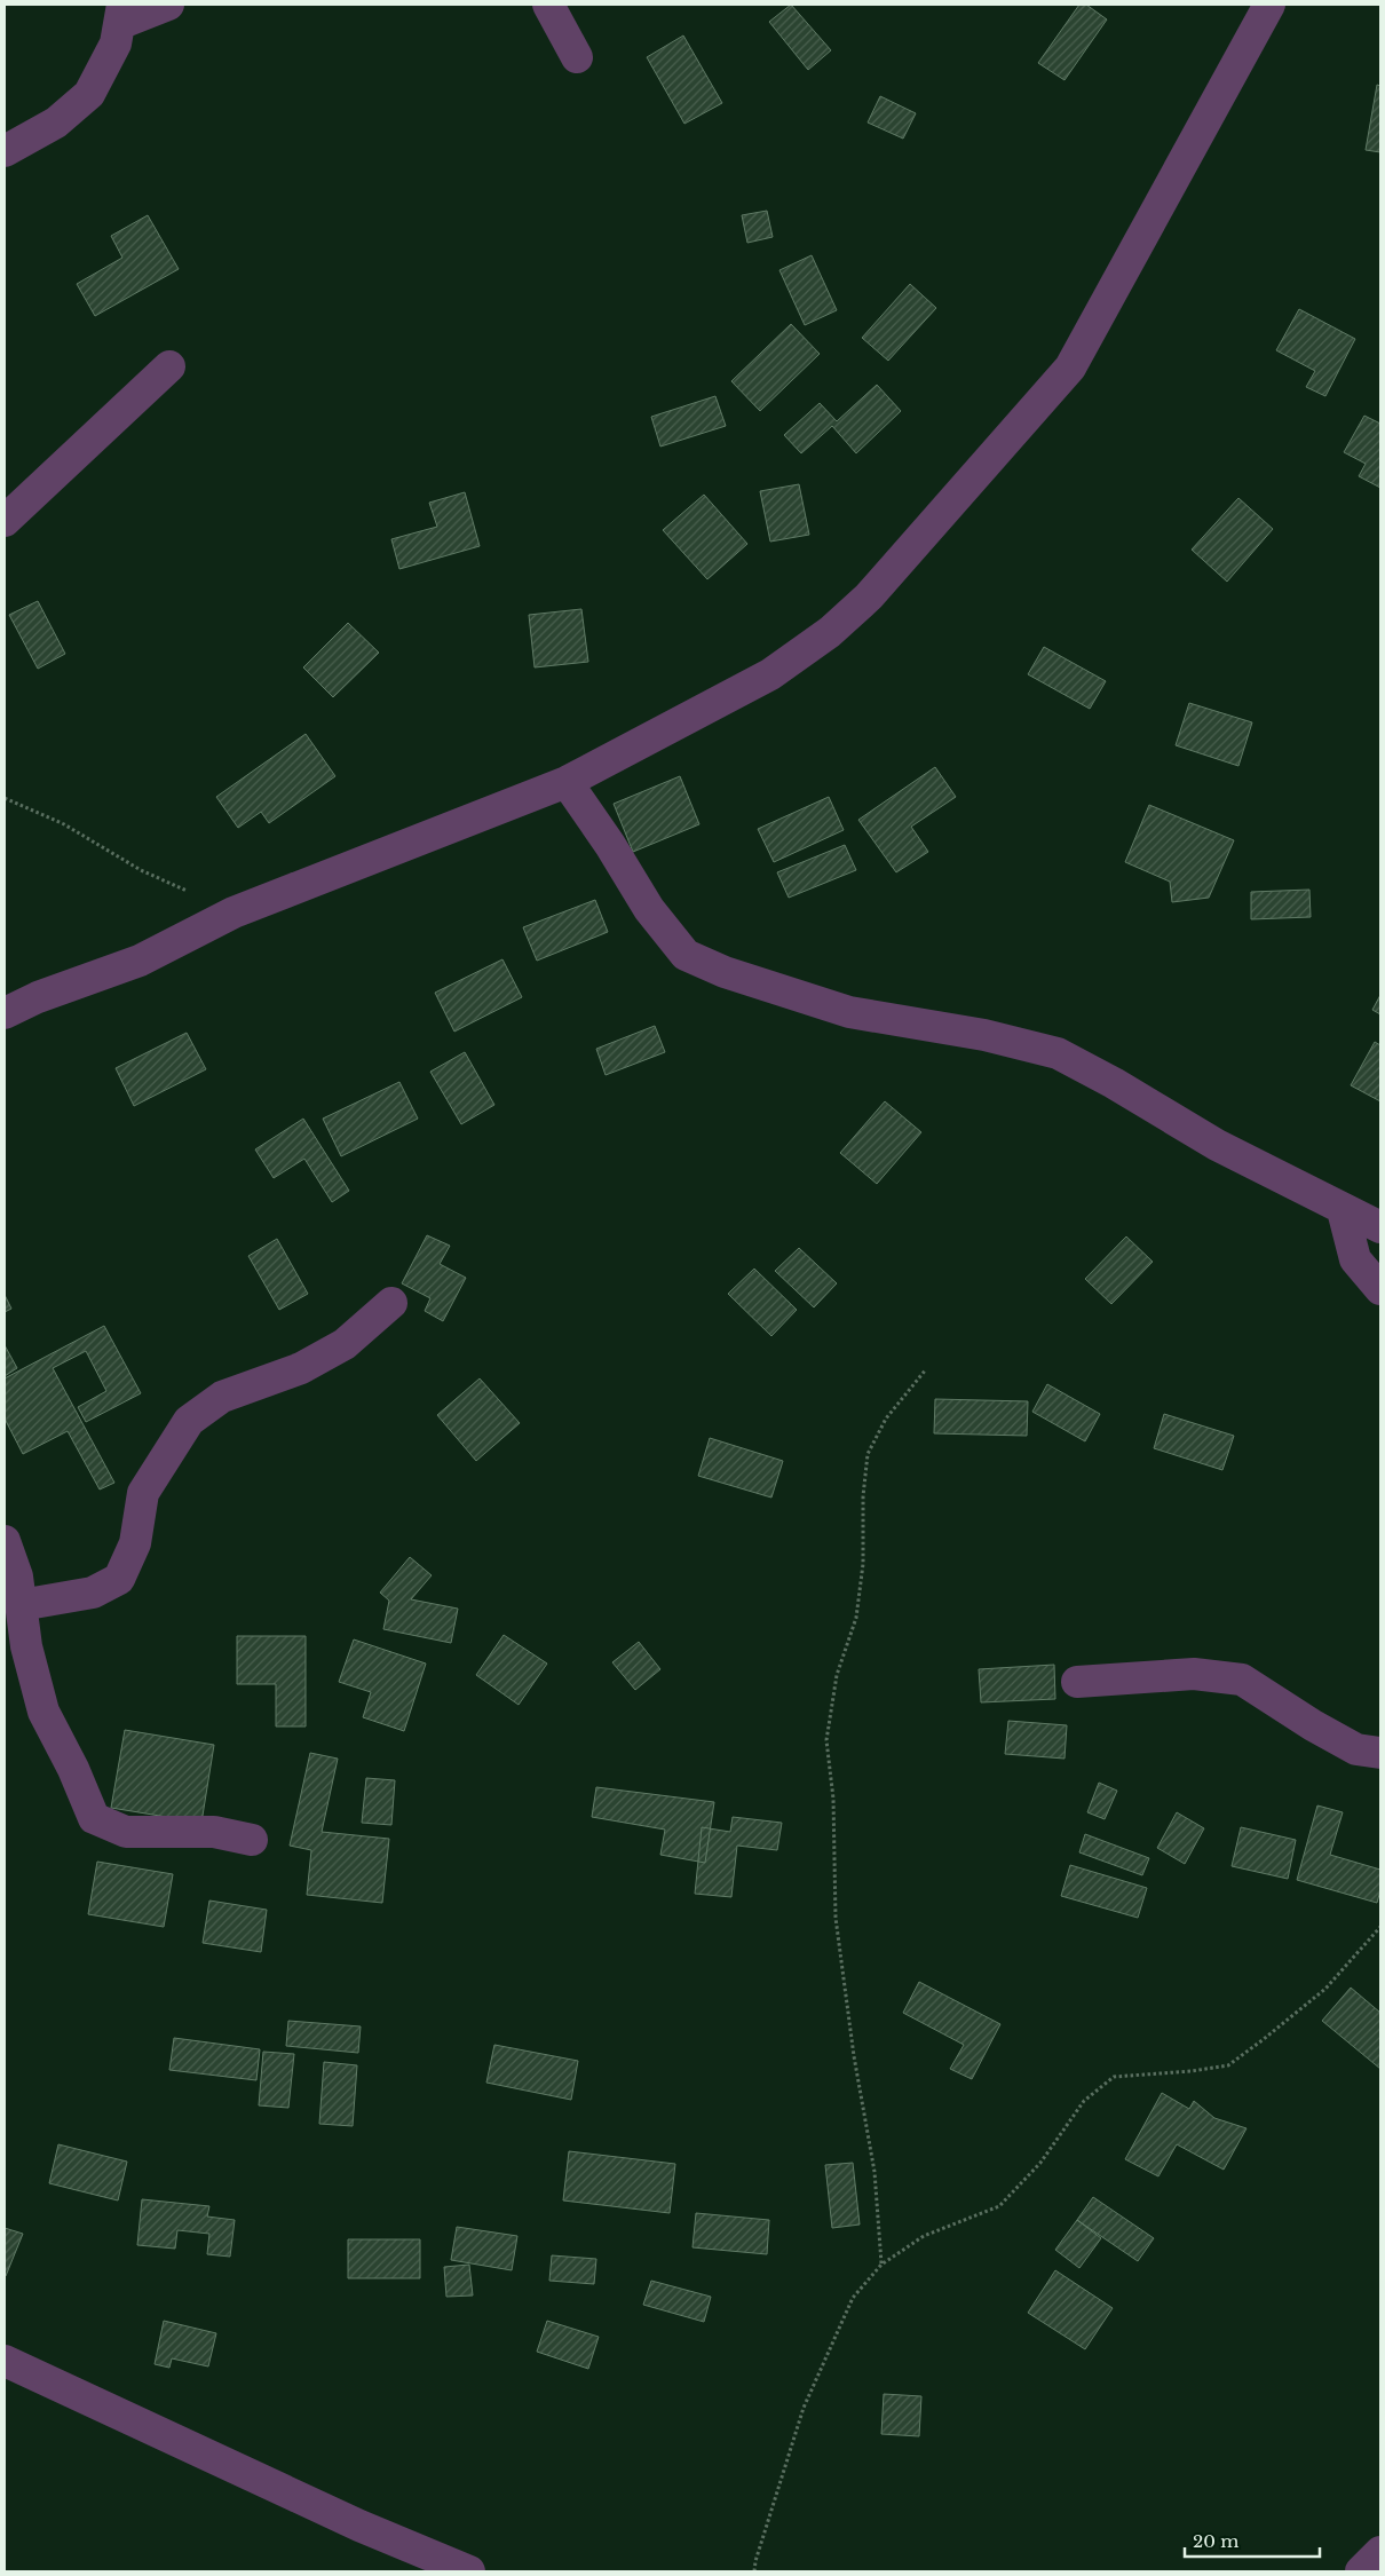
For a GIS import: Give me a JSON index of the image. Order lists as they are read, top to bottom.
{
  "scale_bar": "20 m"
}
